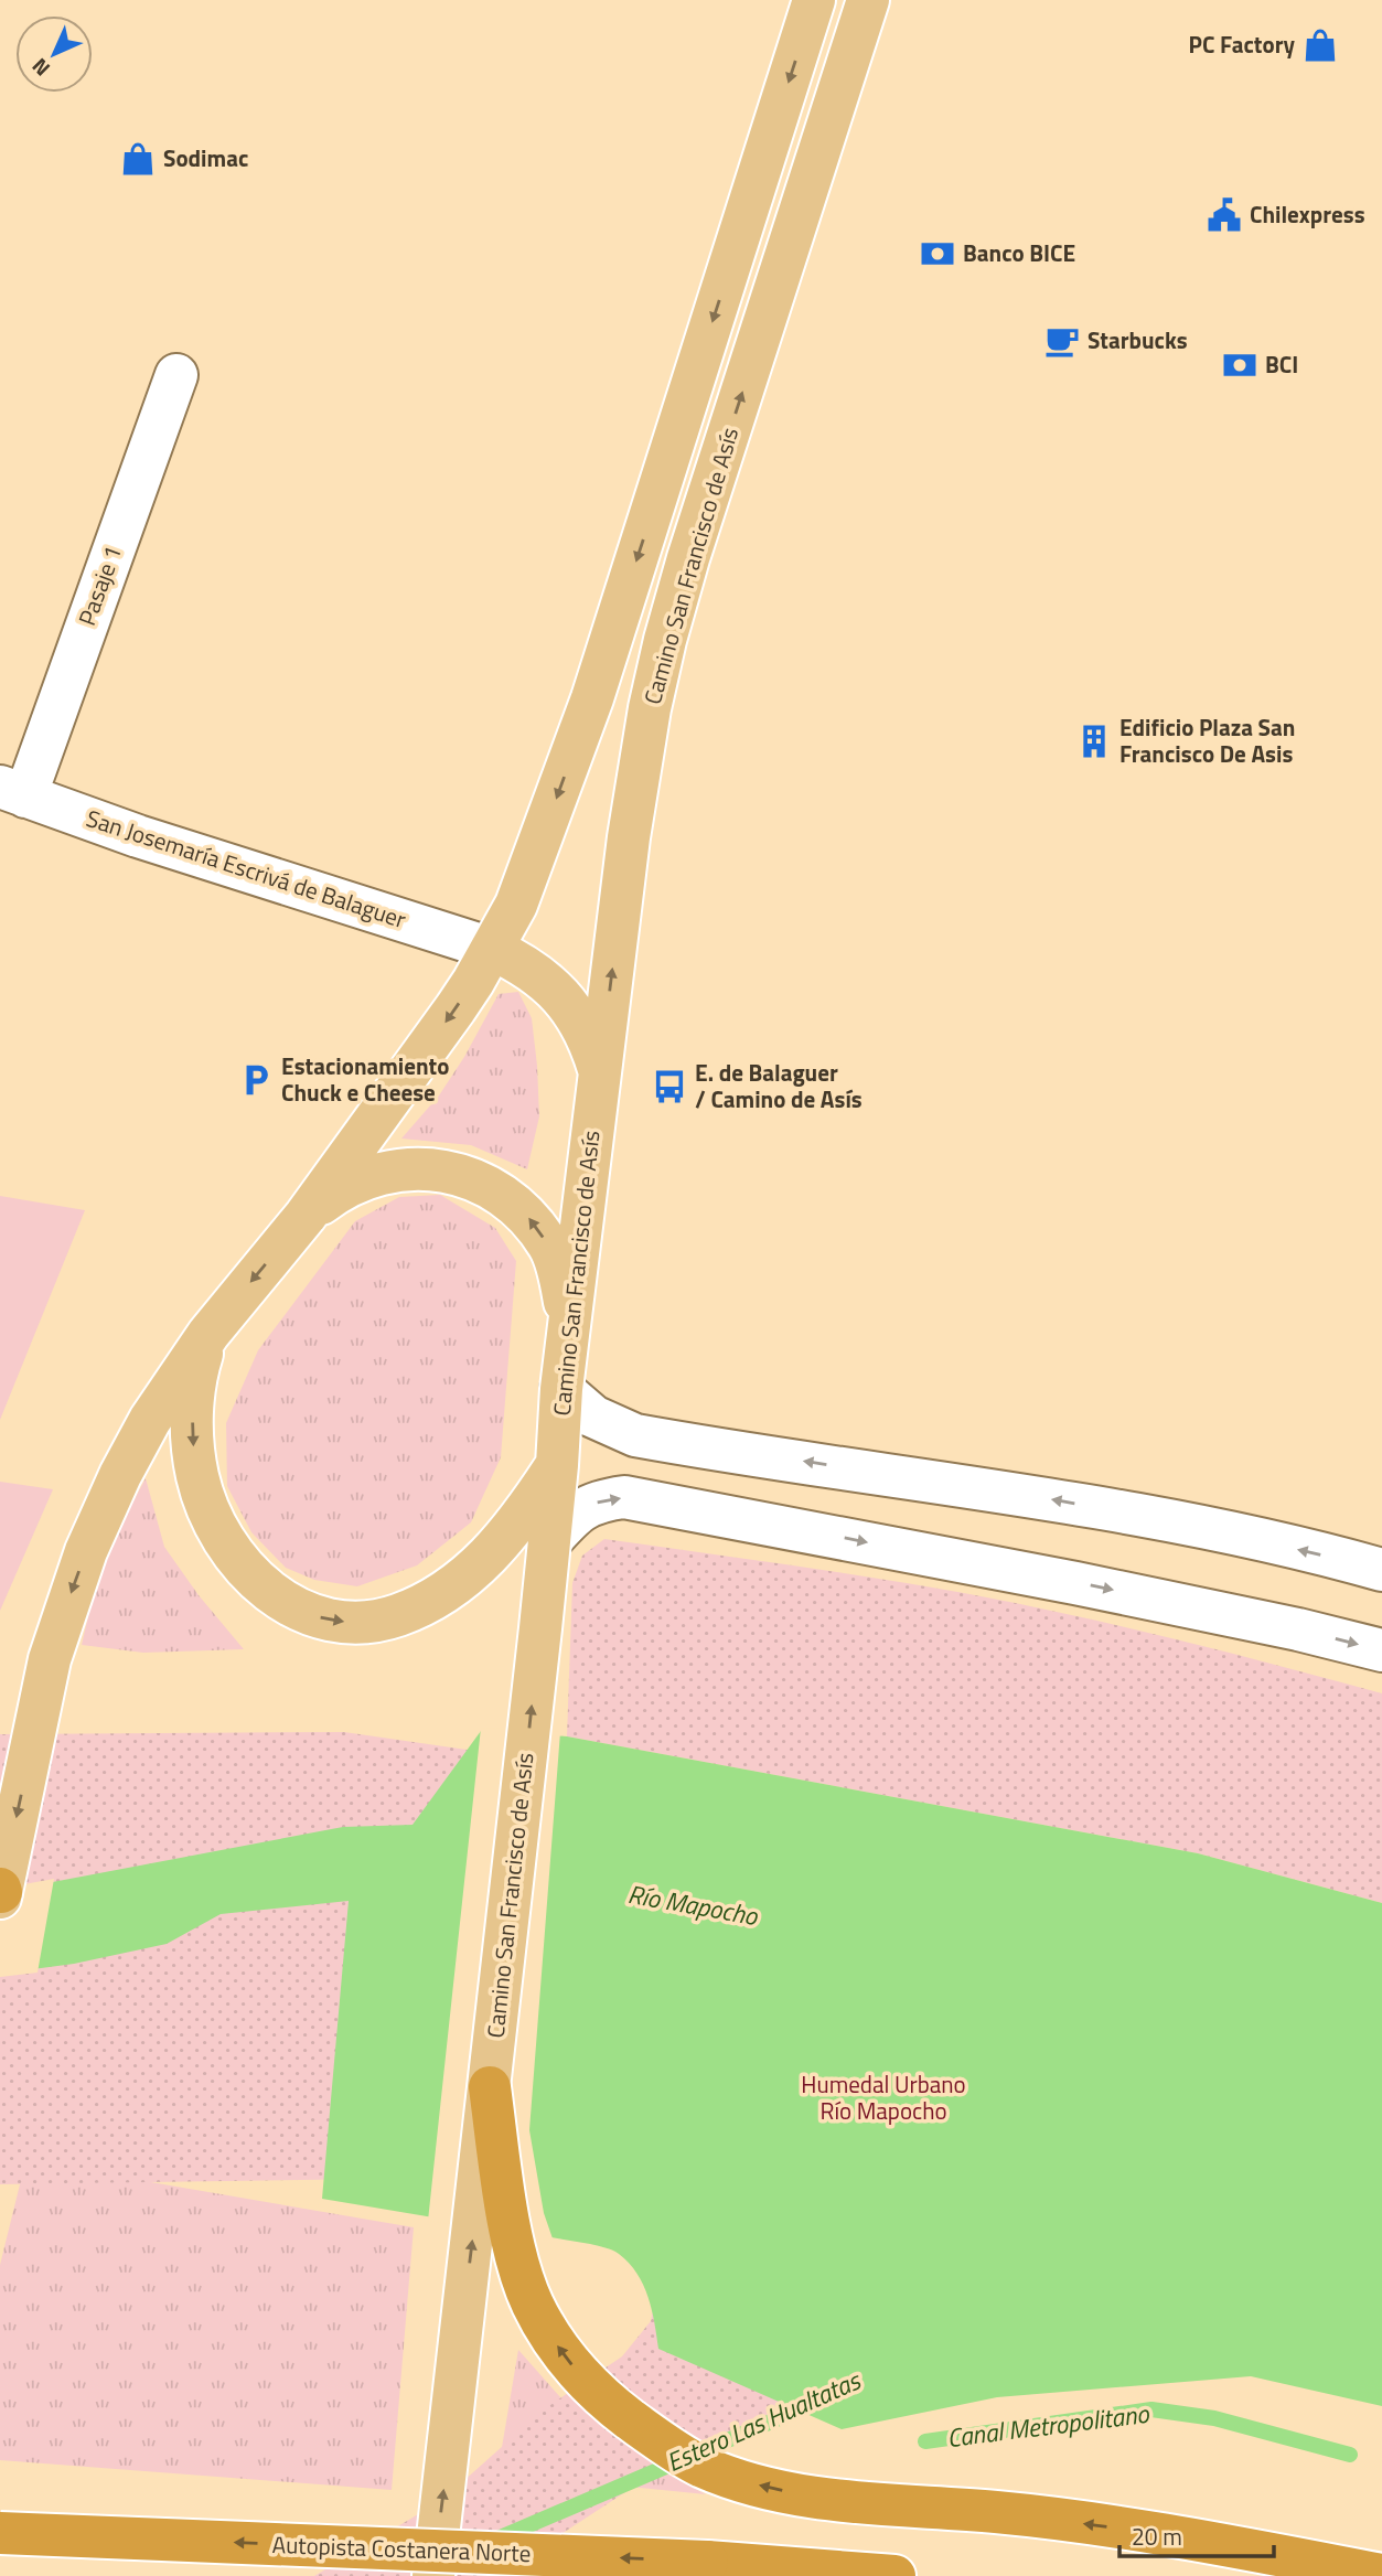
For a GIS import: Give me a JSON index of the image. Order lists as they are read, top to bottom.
{
  "streets": {
    "highway": ["Autopista Costanera Norte"],
    "main road": ["Camino San Francisco de Asís"],
    "street": ["Pasaje 1", "San Josemaría Escrivá de Balaguer"]
  },
  "crossings": [
    ["Pasaje 1", "San Josemaría Escrivá de Balaguer"]
  ],
  "one_way": ["Autopista Costanera Norte"],
  "water": ["Río Mapocho", "Estero Las Hualtatas", "Canal Metropolitano"],
  "parks": ["Humedal Urbano Río Mapocho"],
  "places": {
    "shop": ["PC Factory", "Sodimac"],
    "public building": ["Chilexpress"],
    "bank": ["Banco BICE", "BCI"],
    "cafe": ["Starbucks"],
    "building": ["Edificio Plaza San Francisco De Asis"],
    "parking": ["Estacionamiento Chuck e Cheese"],
    "bus stop": ["E. de Balaguer / Camino de Asís"]
  },
  "scale_bar": "20 m",
  "north": "bottom left"
}
